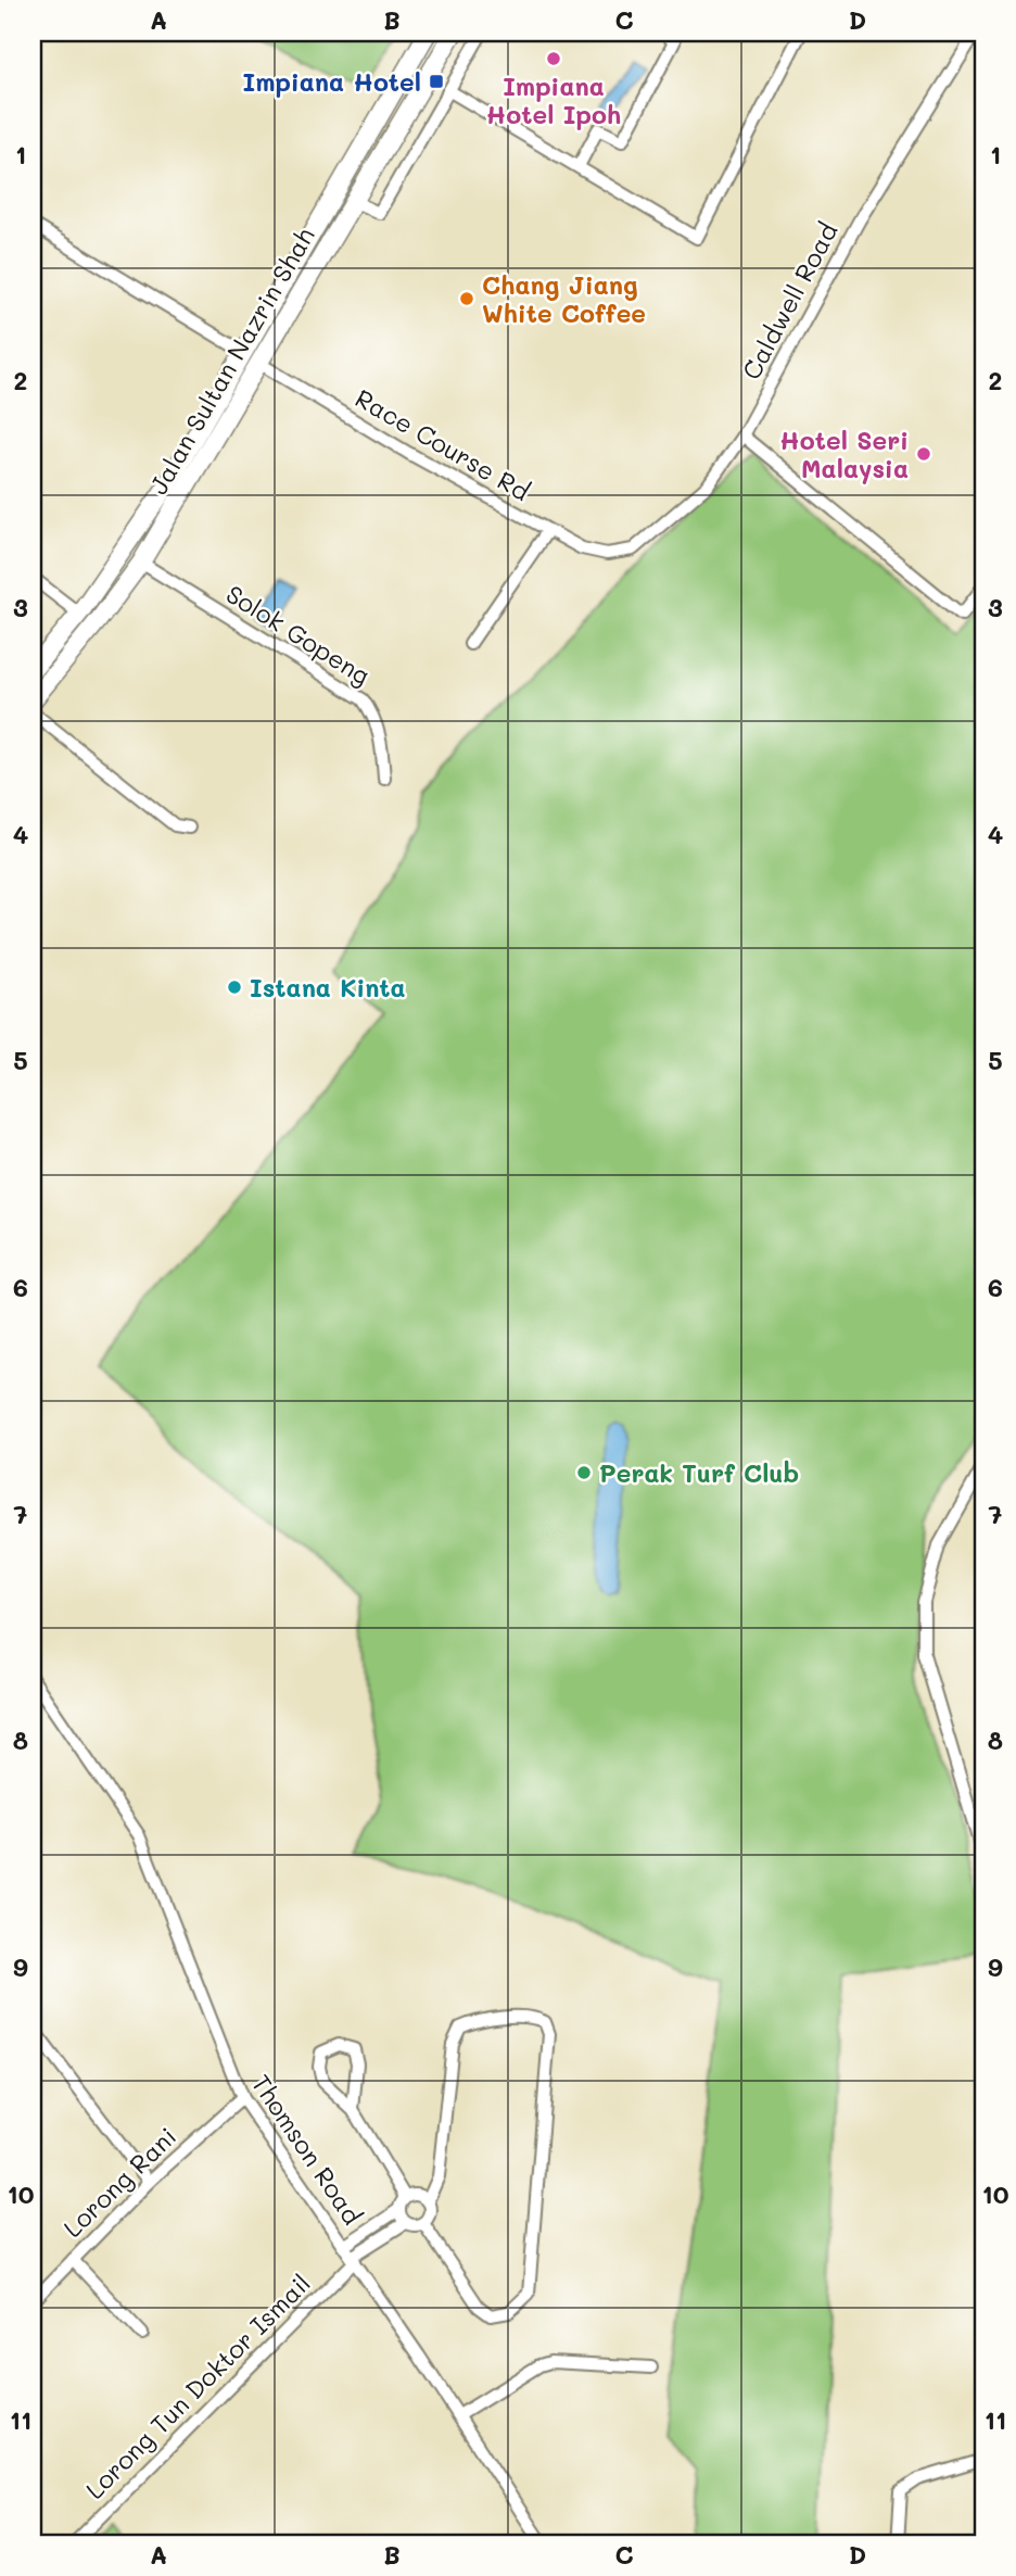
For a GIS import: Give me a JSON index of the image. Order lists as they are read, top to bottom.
{
  "streets": {
    "highway": ["Jalan Sultan Nazrin Shah"],
    "street": [
      "Caldwell Road",
      "Race Course Rd",
      "Solok Gopeng",
      "Thomson Road",
      "Lorong Rani",
      "Lorong Tun Doktor Ismail"
    ]
  },
  "crossings": [
    ["Caldwell Road", "Race Course Rd"],
    ["Jalan Sultan Nazrin Shah", "Race Course Rd"],
    ["Jalan Sultan Nazrin Shah", "Solok Gopeng"],
    ["Thomson Road", "Lorong Rani"],
    ["Thomson Road", "Lorong Tun Doktor Ismail"]
  ],
  "places": {
    "other": [
      "Impiana Hotel Ipoh",
      "Chang Jiang White Coffee",
      "Hotel Seri Malaysia",
      "Istana Kinta",
      "Perak Turf Club"
    ],
    "transit": ["Impiana Hotel"]
  },
  "grid": {
    "columns": [
      "A",
      "B",
      "C",
      "D"
    ],
    "rows": [
      "1",
      "2",
      "3",
      "4",
      "5",
      "6",
      "7",
      "8",
      "9",
      "10",
      "11"
    ]
  }
}
